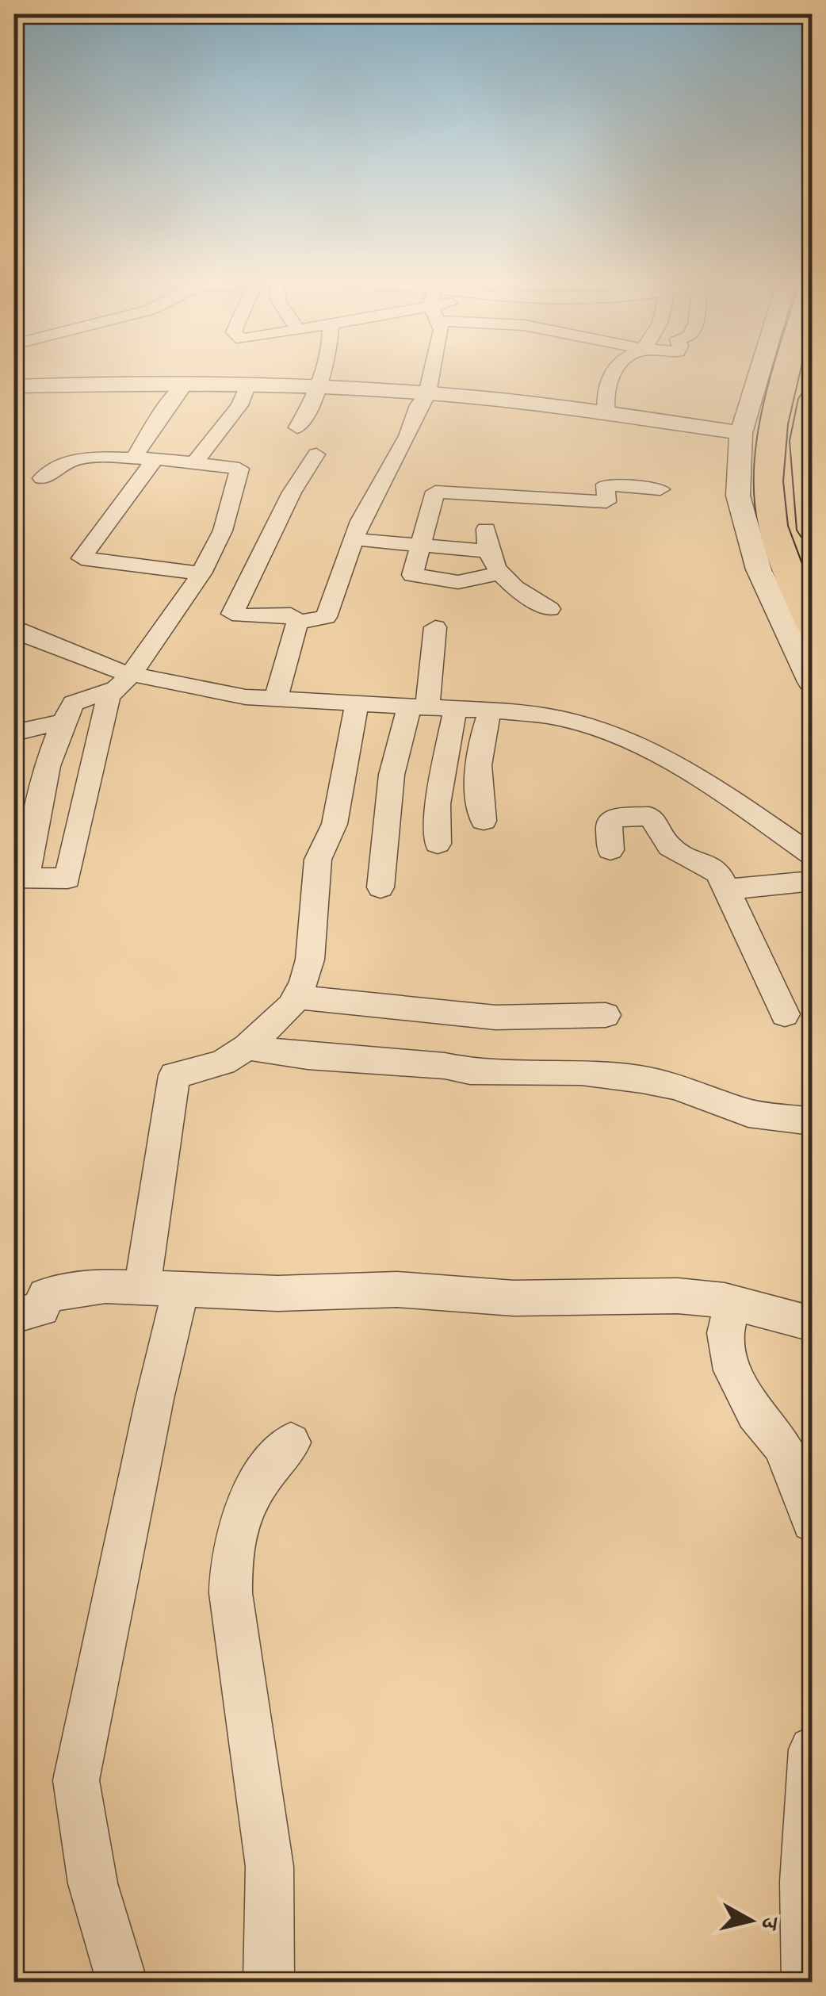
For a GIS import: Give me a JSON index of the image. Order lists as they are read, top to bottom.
{
  "north": "right"
}
